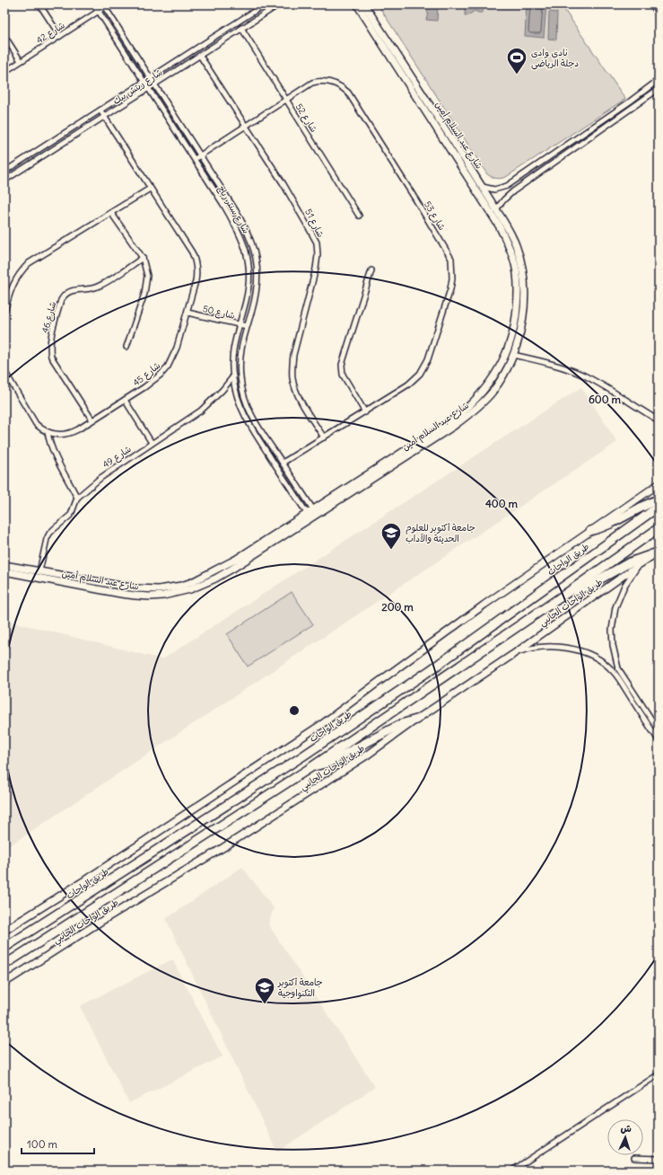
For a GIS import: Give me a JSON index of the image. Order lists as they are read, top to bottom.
{
  "streets": {
    "highway": ["طريق الواحات"],
    "street": [
      "شارع 42",
      "شارع ريتش بيك",
      "شارع 52",
      "شارع عبد السلام أمين",
      "شارع سنتر رباح",
      "شارع 53",
      "شارع 51",
      "شارع 50",
      "شارع 46",
      "شارع 45",
      "شارع 49",
      "طريق الواحات الجانبي"
    ]
  },
  "crossings": [
    ["شارع 42", "شارع سنتر رباح"],
    ["شارع ريتش بيك", "شارع 52"],
    ["شارع ريتش بيك", "شارع سنتر رباح"],
    ["شارع ريتش بيك", "شارع 51"],
    ["شارع ريتش بيك", "شارع 45"],
    ["شارع 52", "شارع 53"],
    ["شارع عبد السلام أمين", "شارع سنتر رباح"],
    ["شارع عبد السلام أمين", "شارع 49"],
    ["شارع سنتر رباح", "شارع 53"],
    ["شارع سنتر رباح", "شارع 50"],
    ["شارع سنتر رباح", "شارع 49"],
    ["شارع 53", "شارع 51"],
    ["شارع 50", "شارع 45"],
    ["شارع 46", "شارع 45"]
  ],
  "places": {
    "sports": ["نادي وادى دجلة الرياضى"],
    "school or university": ["جامعة أكتوبر للعلوم الحديثة والآداب", "جامعة أكتوبر التكنواوجية"]
  },
  "scale_bar": "100 m",
  "north": "top",
  "rings": ["600 m", "400 m", "200 m"]
}
